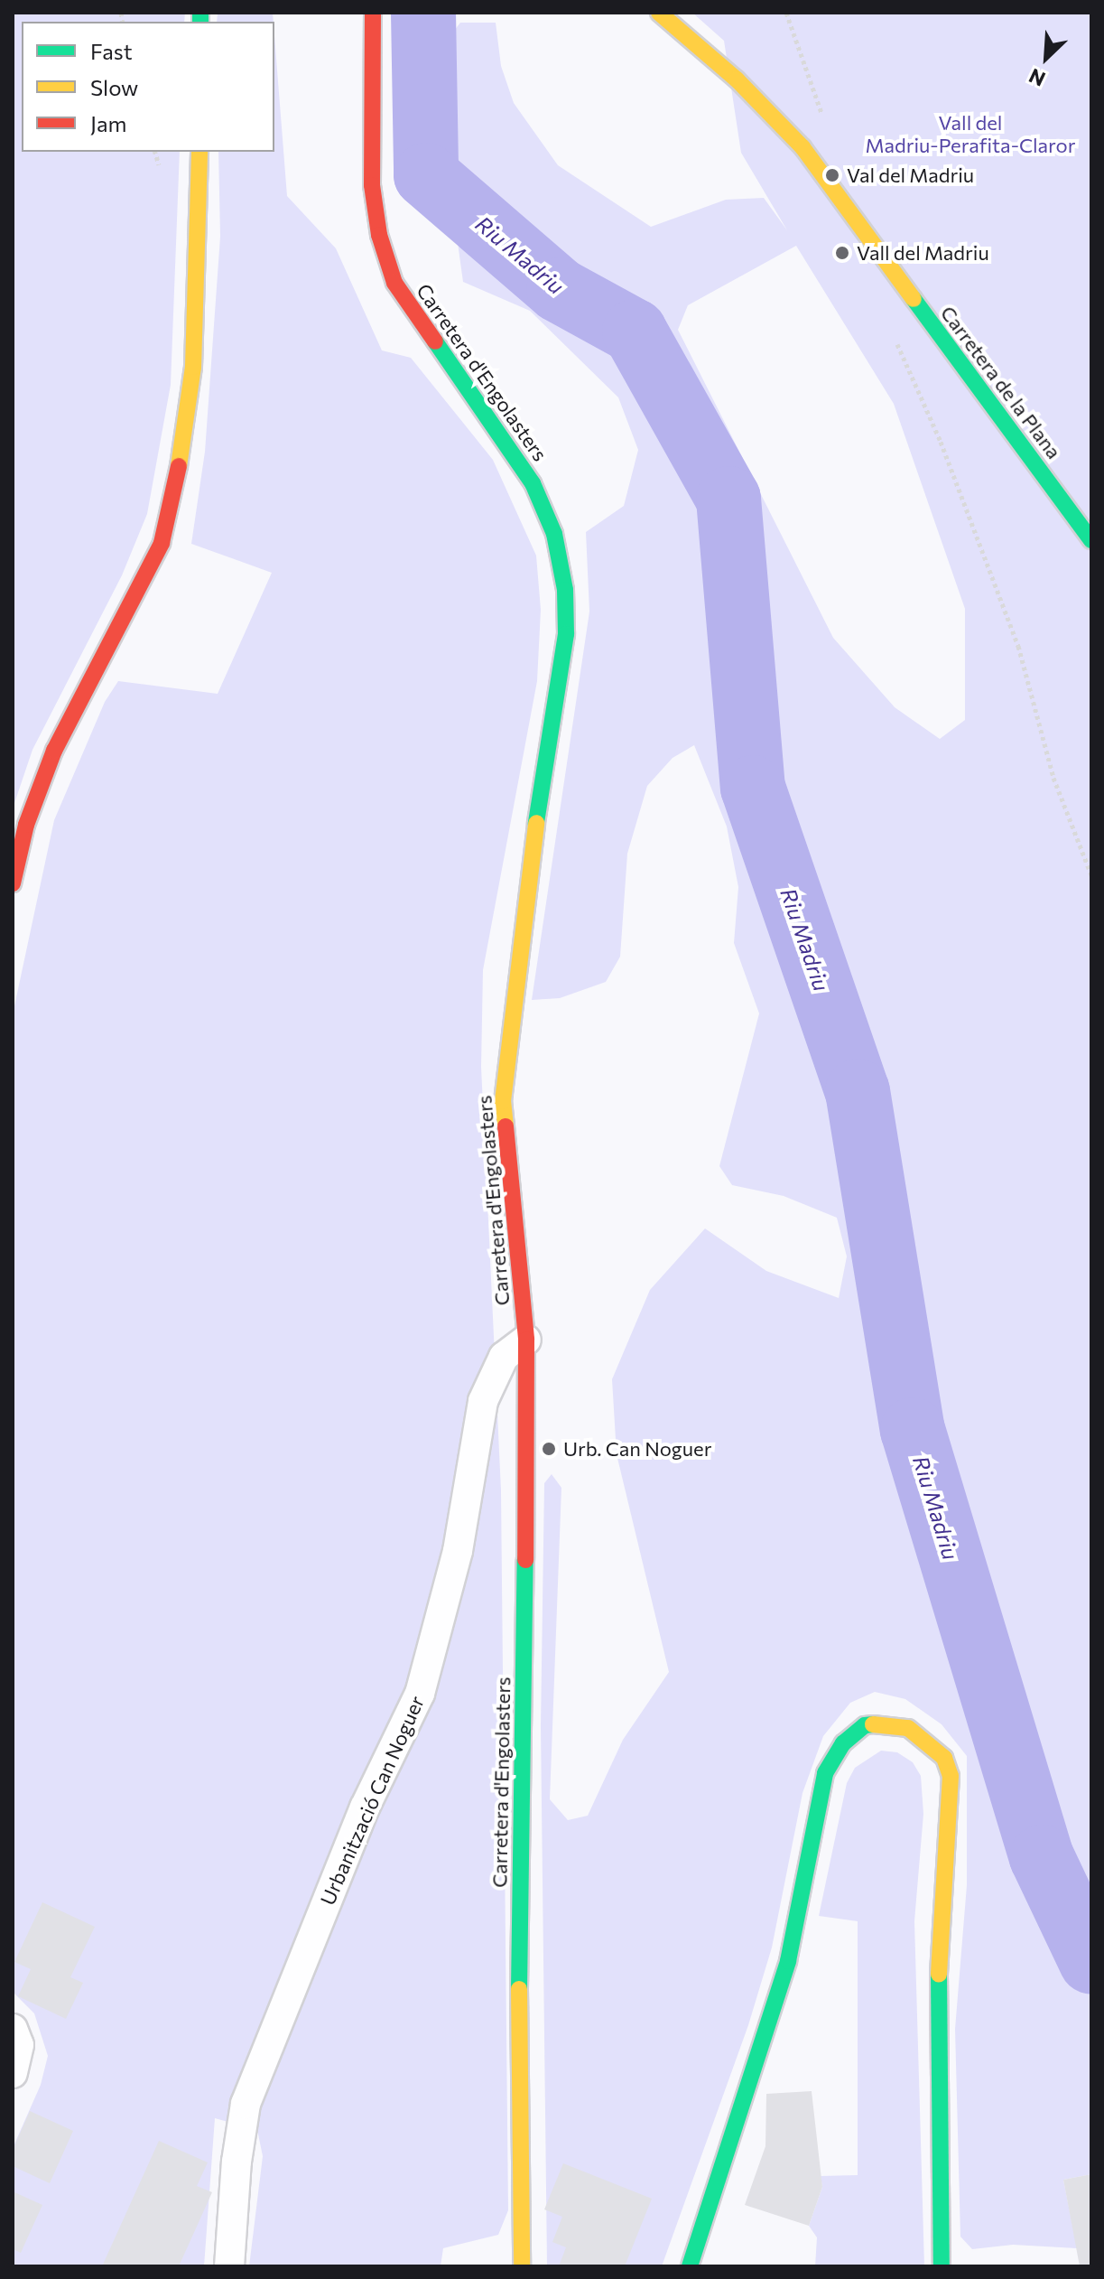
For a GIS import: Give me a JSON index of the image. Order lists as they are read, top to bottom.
{
  "streets": {
    "main road": ["Carretera d'Engolasters", "Carretera de la Plana"],
    "street": ["Urbanització Can Noguer"]
  },
  "crossings": [
    ["Carretera d'Engolasters", "Urbanització Can Noguer"]
  ],
  "water": ["Riu Madriu"],
  "parks": ["Vall del Madriu-Perafita-Claror"],
  "places": ["Val del Madriu", "Vall del Madriu", "Urb. Can Noguer"],
  "legend": ["Fast", "Slow", "Jam"],
  "north": "bottom left"
}
